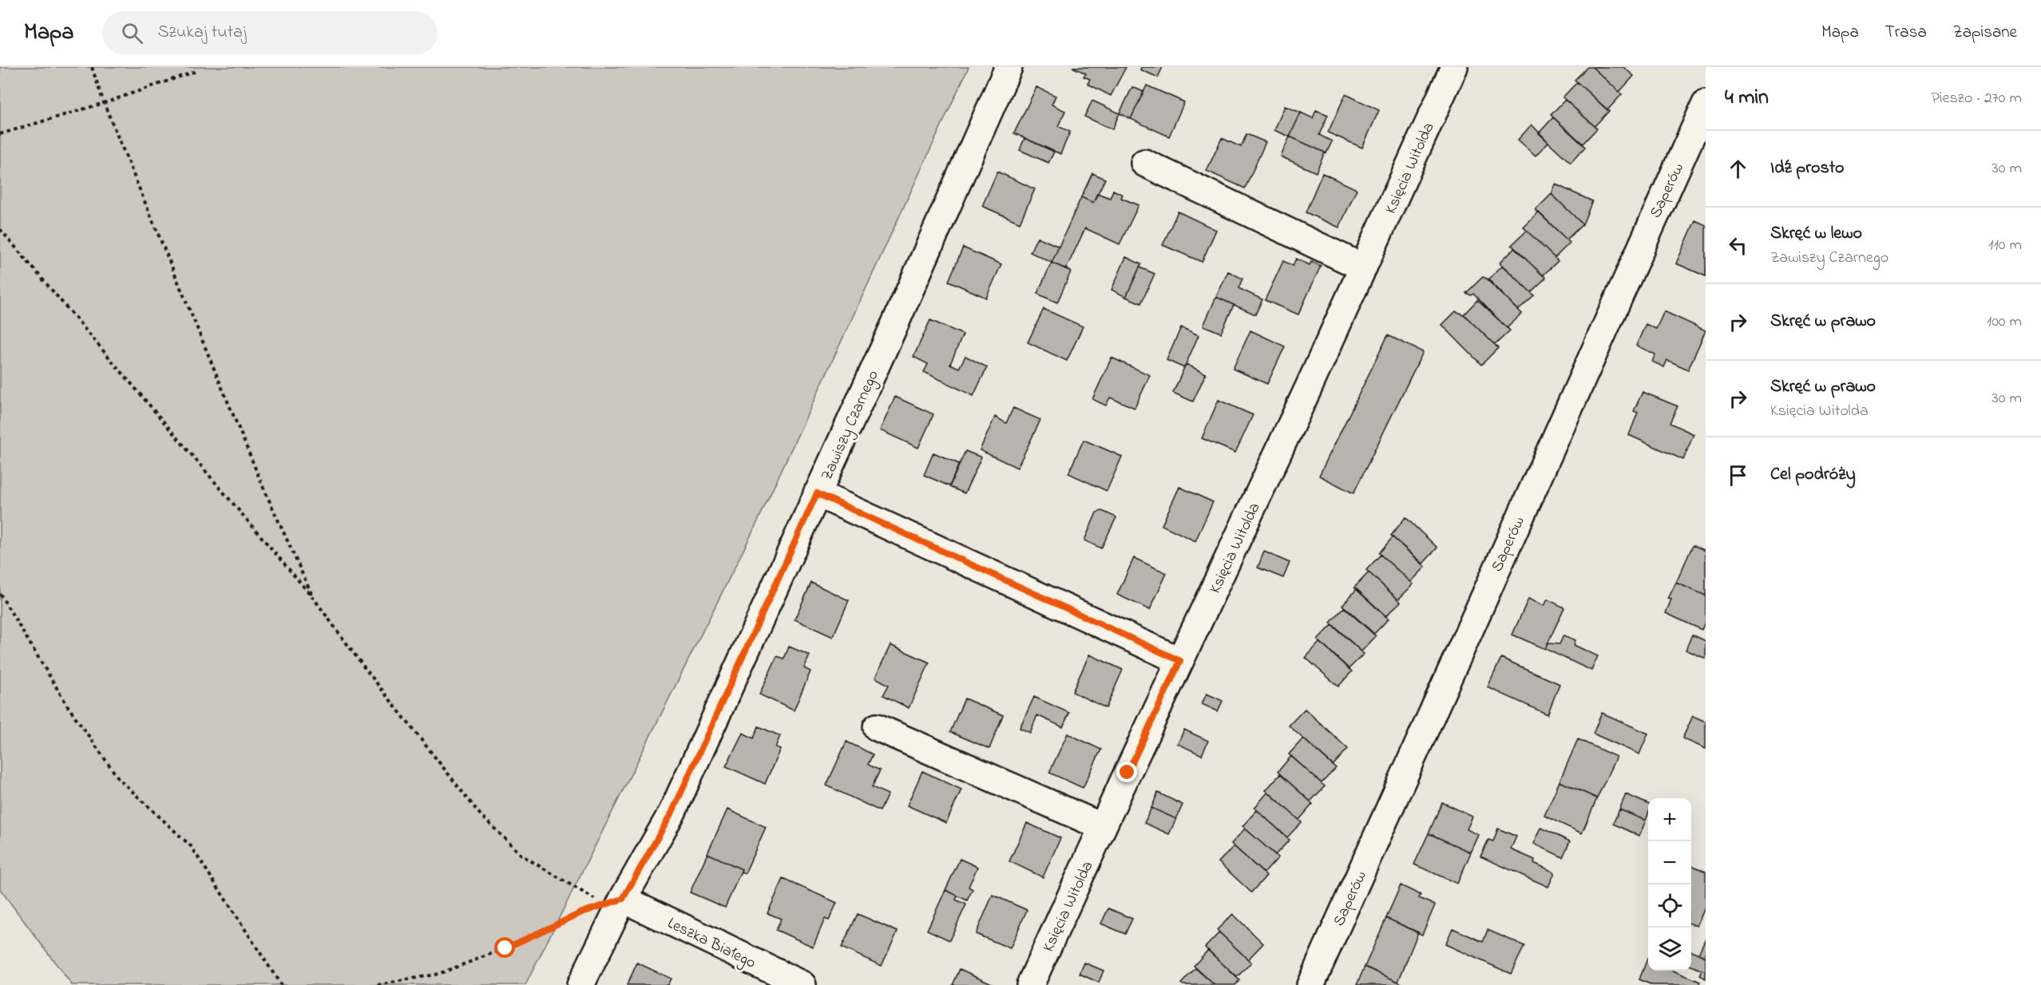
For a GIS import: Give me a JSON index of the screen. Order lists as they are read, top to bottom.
{
  "streets": {
    "street": [
      "Księcia Witolda",
      "Saperów",
      "Zawiszy Czarnego",
      "Leszka Białego"
    ]
  },
  "crossings": [
    ["Zawiszy Czarnego", "Leszka Białego"]
  ],
  "page": {
    "header": "Mapa",
    "search": "Szukaj tutaj",
    "nav": ["Mapa", "Trasa", "Zapisane"],
    "heading": ["4 min", "Pieszo · 270 m"],
    "list": [
      ["Idź prosto", "30 m"],
      ["Skręć w lewo", "Zawiszy Czarnego", "110 m"],
      ["Skręć w prawo", "100 m"],
      ["Skręć w prawo", "Księcia Witolda", "30 m"],
      "Cel podróży"
    ],
    "map_buttons": ["+", "−"]
  }
}
